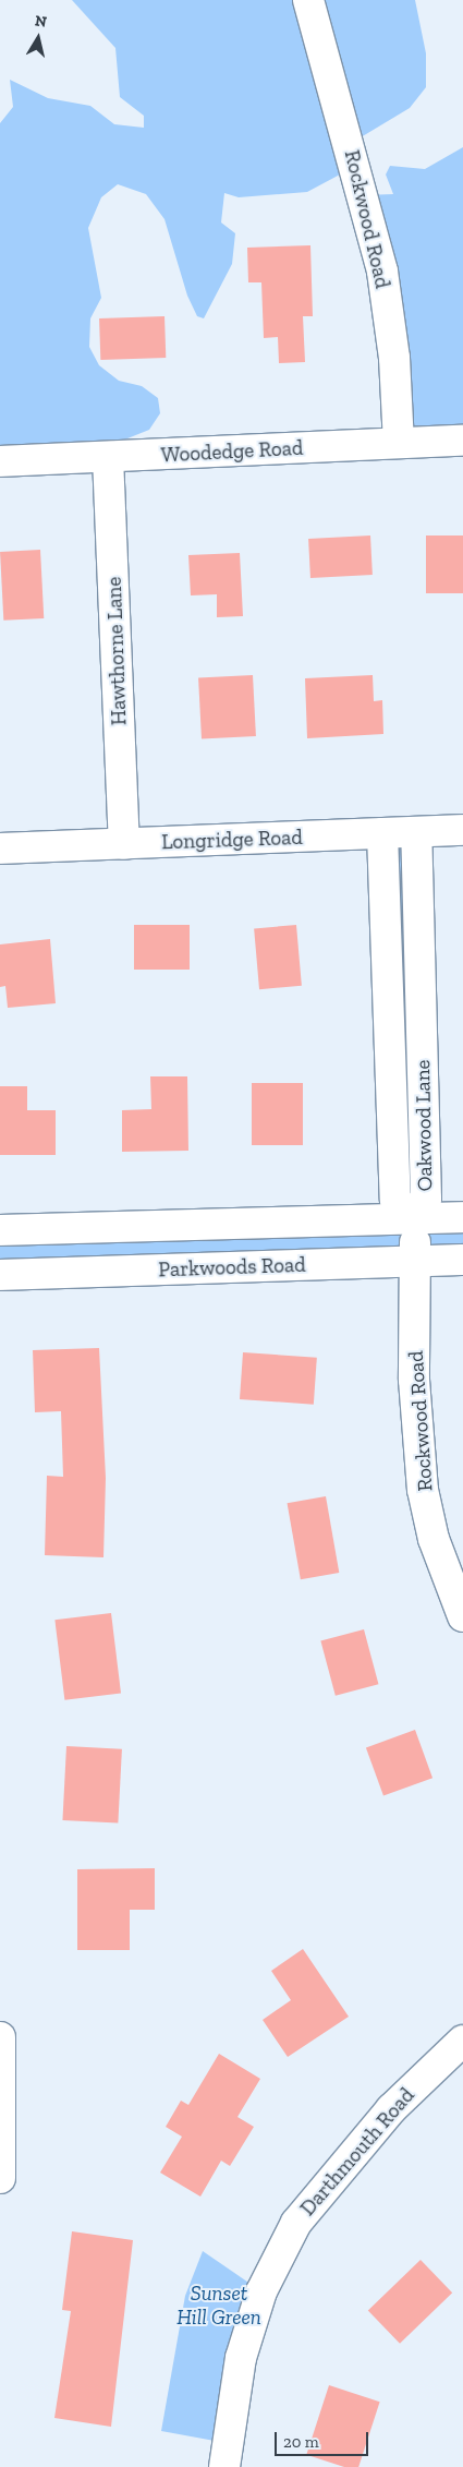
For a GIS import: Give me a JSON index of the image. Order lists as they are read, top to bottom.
{
  "streets": {
    "street": [
      "Rockwood Road",
      "Woodedge Road",
      "Hawthorne Lane",
      "Longridge Road",
      "Oakwood Lane",
      "Parkwoods Road",
      "Darthmouth Road"
    ]
  },
  "crossings": [
    ["Rockwood Road", "Woodedge Road"],
    ["Rockwood Road", "Oakwood Lane"],
    ["Rockwood Road", "Parkwoods Road"],
    ["Woodedge Road", "Hawthorne Lane"],
    ["Hawthorne Lane", "Longridge Road"],
    ["Longridge Road", "Oakwood Lane"],
    ["Oakwood Lane", "Parkwoods Road"]
  ],
  "parks": ["Sunset Hill Green"],
  "scale_bar": "20 m",
  "north": "top"
}
